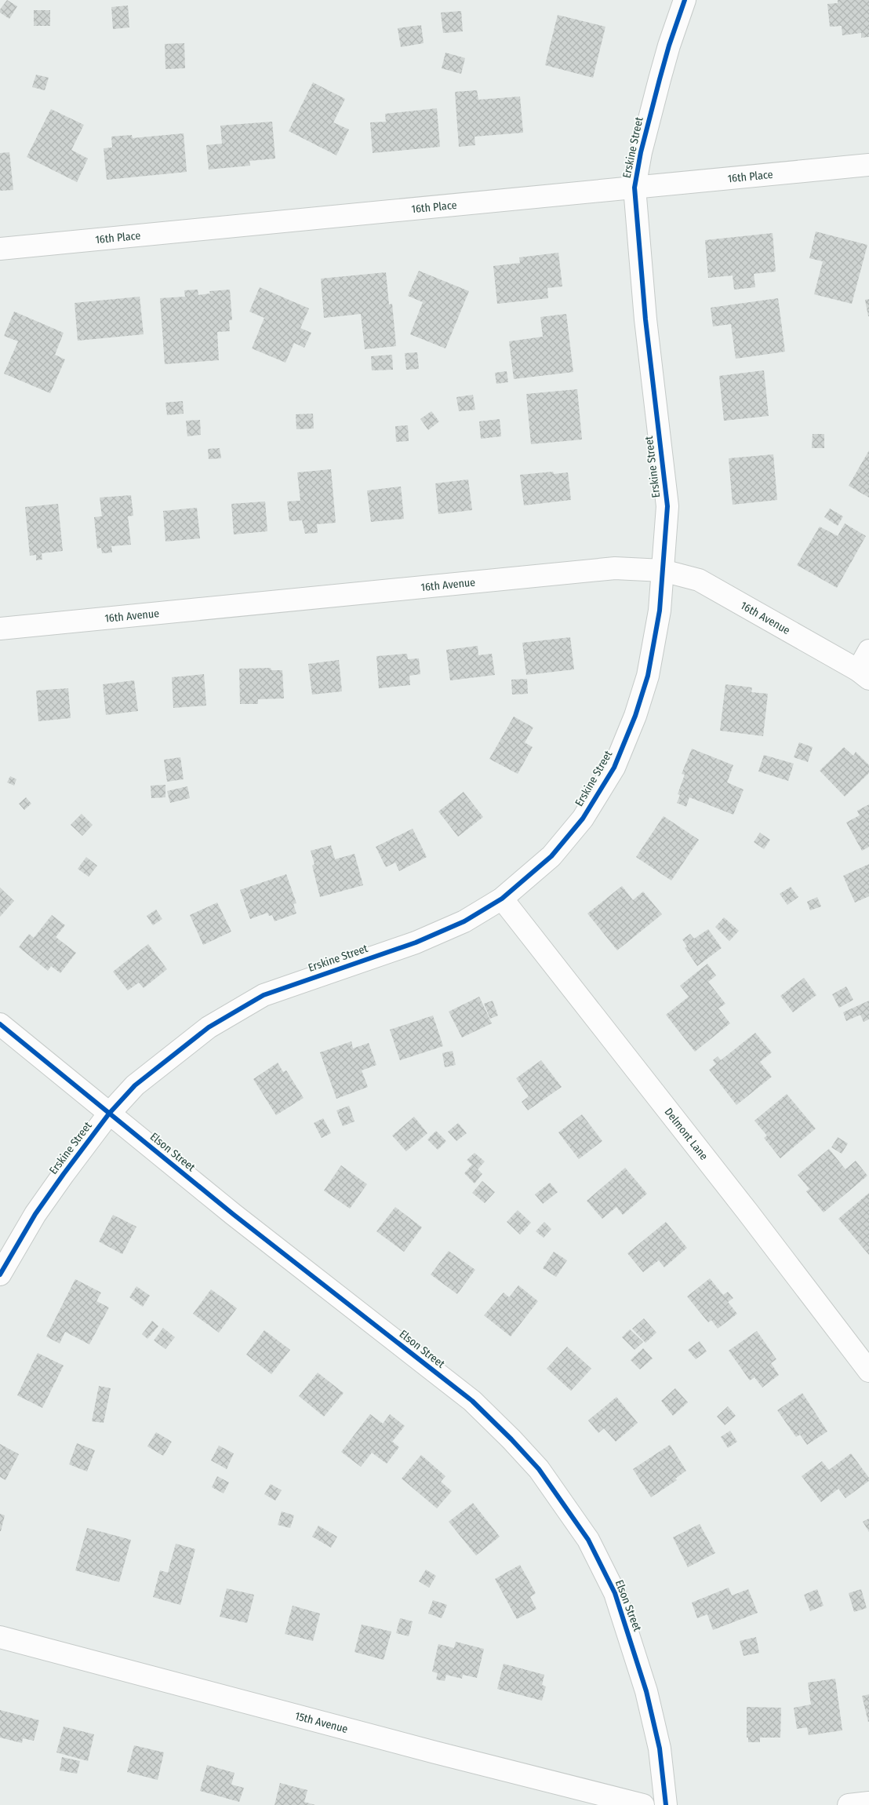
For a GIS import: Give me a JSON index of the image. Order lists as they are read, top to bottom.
{
  "streets": {
    "street": [
      "Erskine Street",
      "16th Place",
      "16th Avenue",
      "Delmont Lane",
      "Elson Street",
      "15th Avenue"
    ]
  },
  "crossings": [
    ["Erskine Street", "16th Place"],
    ["Erskine Street", "16th Avenue"],
    ["Erskine Street", "Delmont Lane"],
    ["Erskine Street", "Elson Street"]
  ]
}
